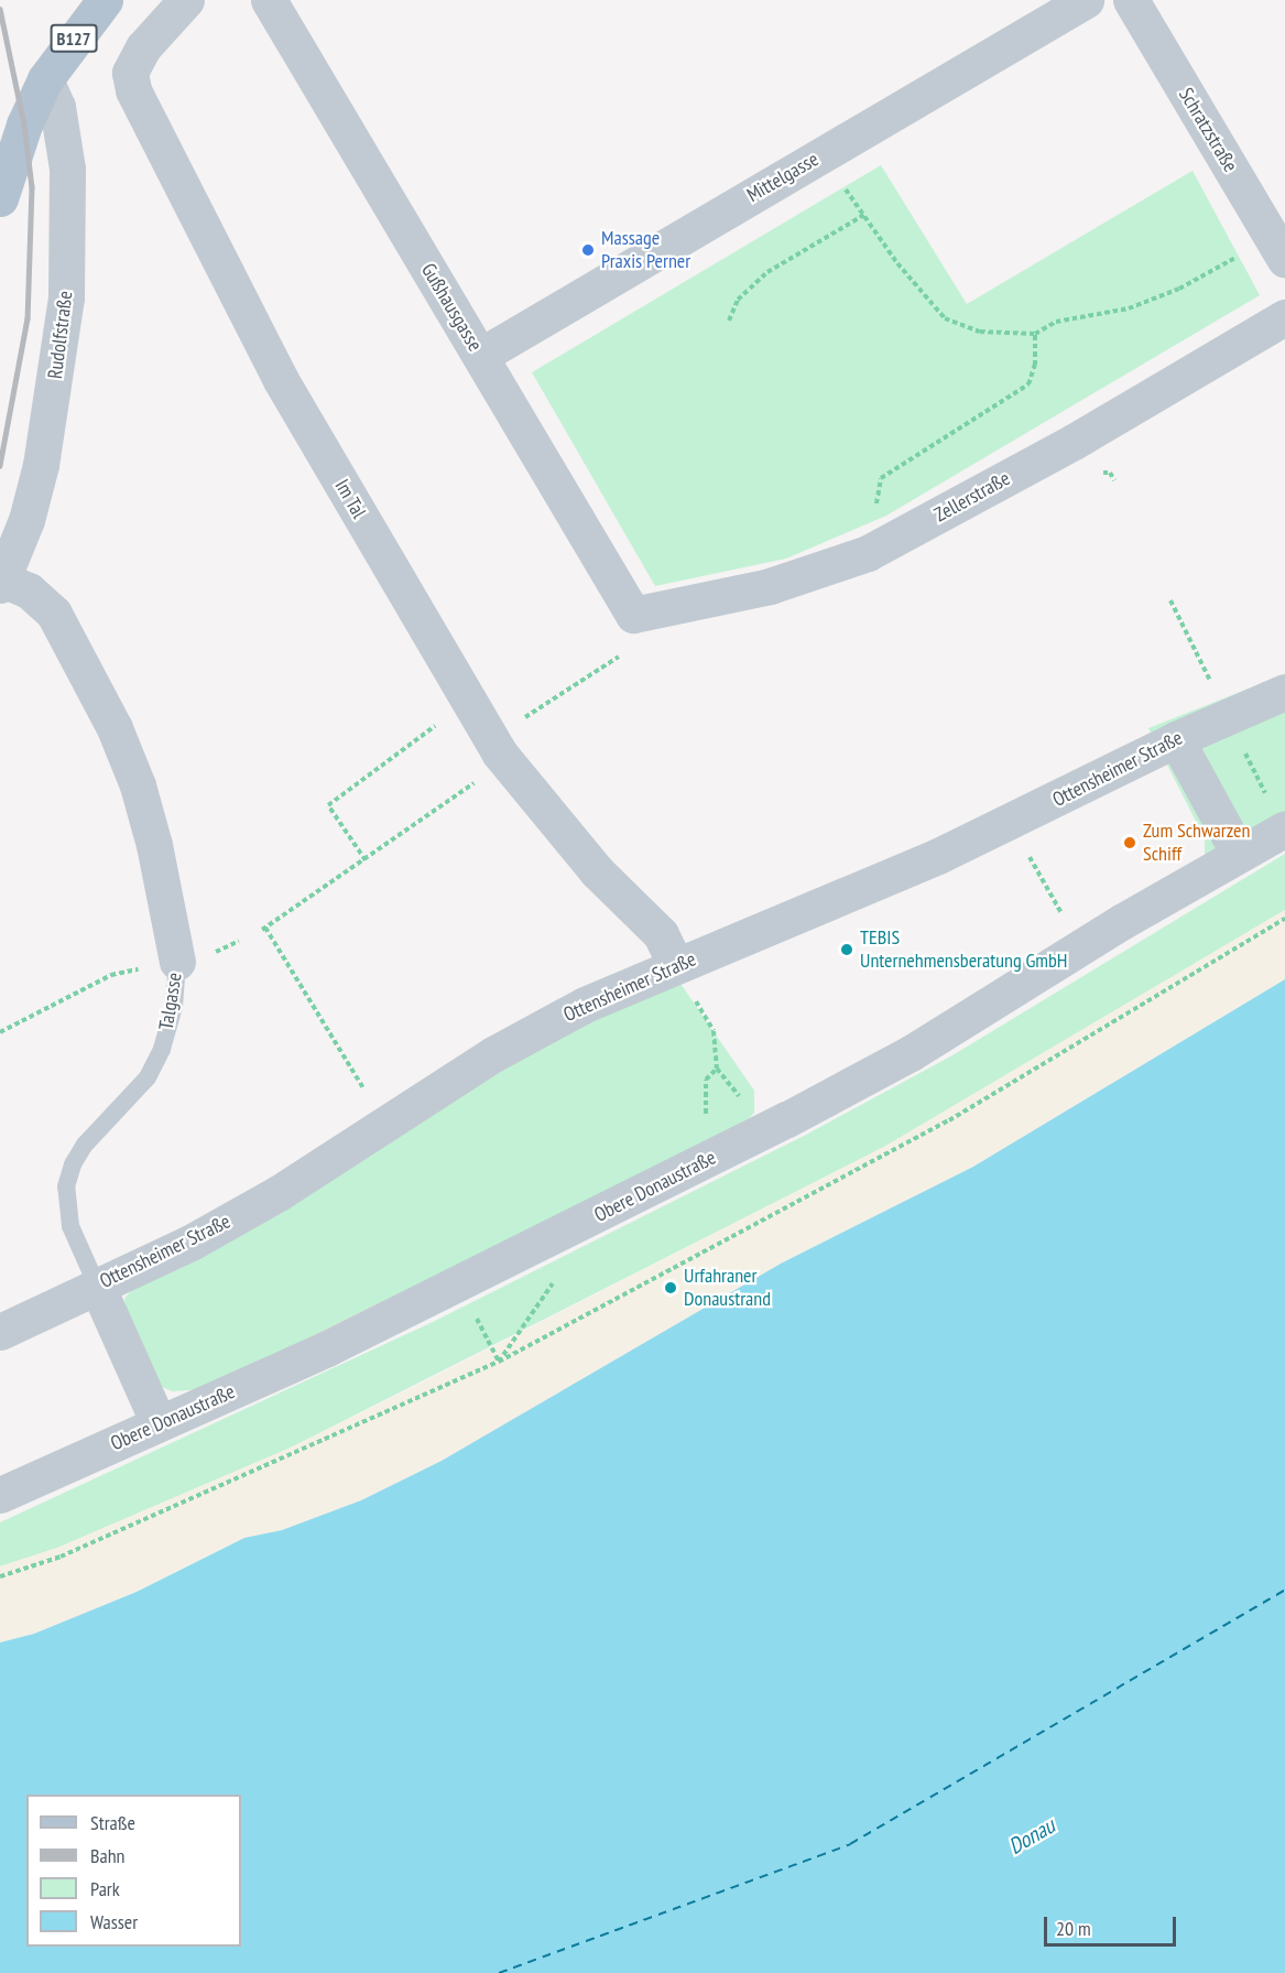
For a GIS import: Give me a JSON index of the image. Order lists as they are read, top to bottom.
{
  "streets": {
    "main road": ["B127"],
    "street": [
      "Schratzstraße",
      "Mittelgasse",
      "Gußhausgasse",
      "Rudolfstraße",
      "Zellerstraße",
      "Im Tal",
      "Ottensheimer Straße",
      "Talgasse",
      "Obere Donaustraße"
    ]
  },
  "crossings": [
    ["B127", "Rudolfstraße"],
    ["Mittelgasse", "Gußhausgasse"],
    ["Gußhausgasse", "Zellerstraße"],
    ["Rudolfstraße", "Talgasse"],
    ["Im Tal", "Ottensheimer Straße"],
    ["Ottensheimer Straße", "Talgasse"],
    ["Talgasse", "Obere Donaustraße"]
  ],
  "water": ["Donau"],
  "places": [
    "Massage Praxis Perner",
    "Zum Schwarzen Schiff",
    "TEBIS Unternehmensberatung GmbH",
    "Urfahraner Donaustrand"
  ],
  "legend": [
    "Straße",
    "Bahn",
    "Park",
    "Wasser"
  ],
  "scale_bar": "20 m"
}
